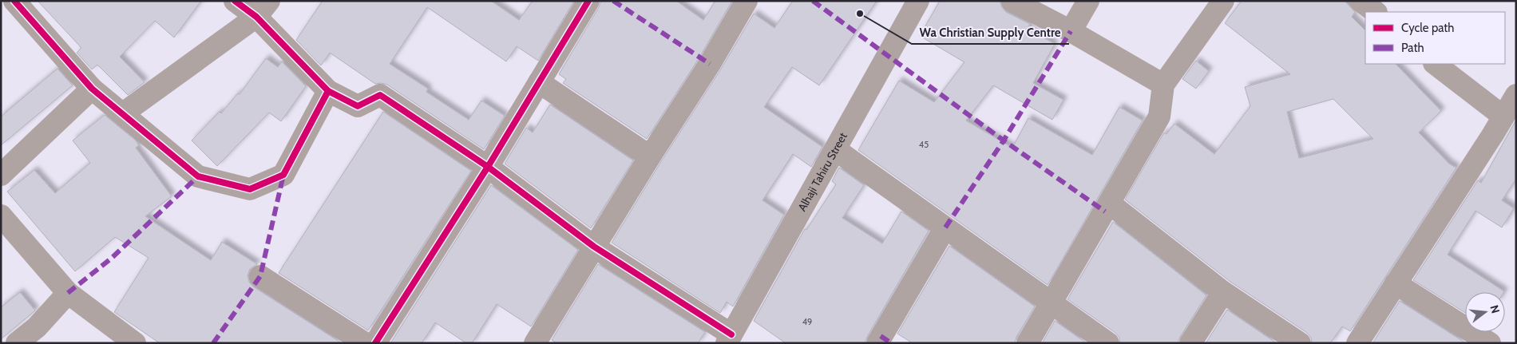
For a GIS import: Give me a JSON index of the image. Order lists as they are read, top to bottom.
{
  "streets": {
    "street": ["Alhaji Tahiru Street"]
  },
  "places": ["Wa Christian Supply Centre"],
  "house_numbers": ["45", "49"],
  "legend": ["Cycle path", "Path"],
  "north": "right"
}
